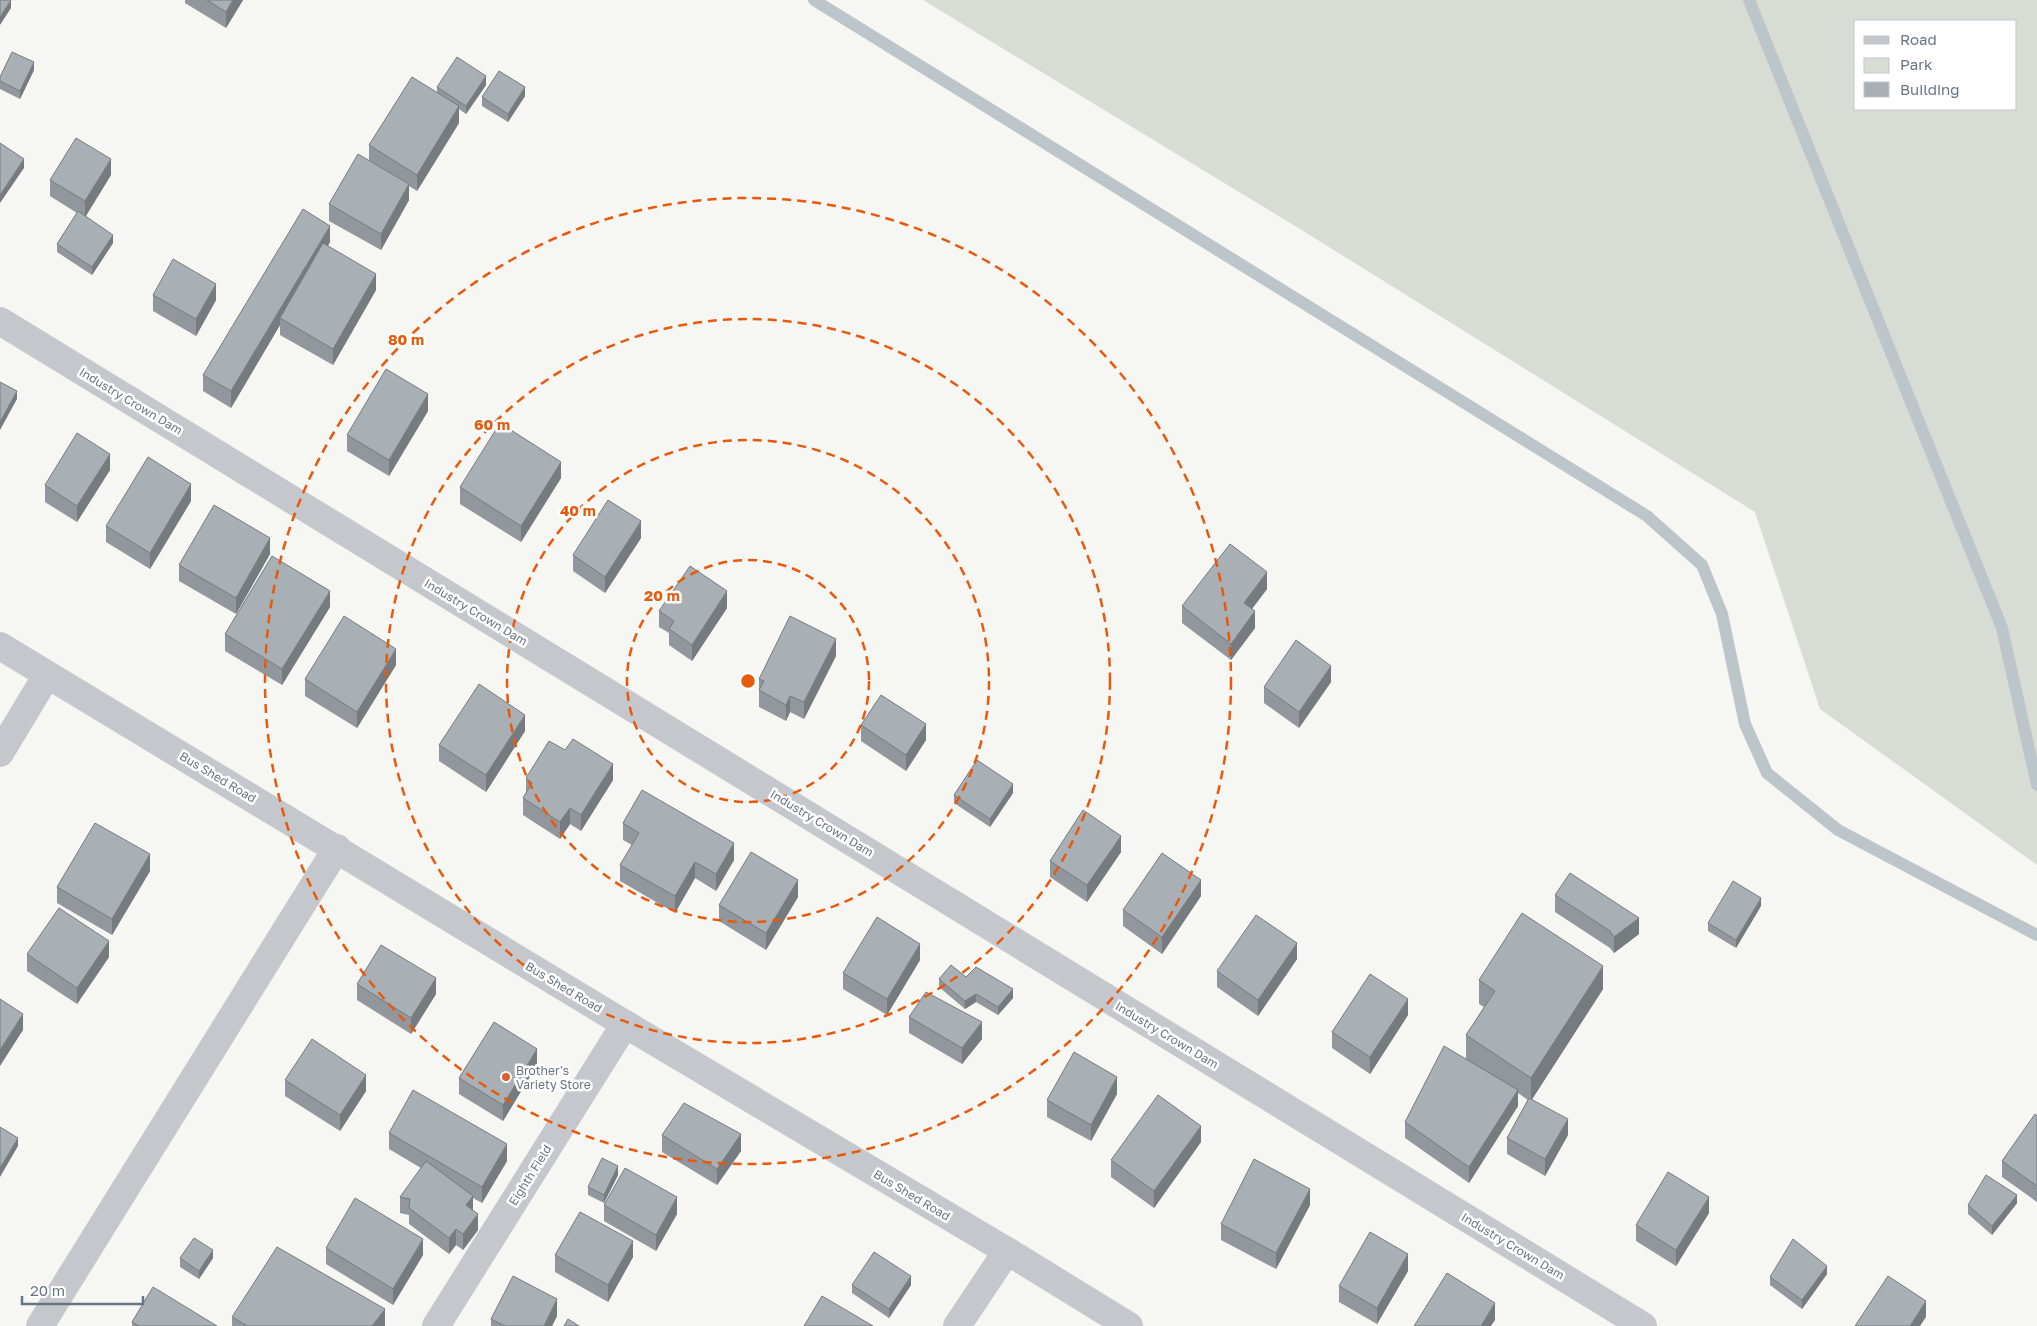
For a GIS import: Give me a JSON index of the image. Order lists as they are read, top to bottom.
{
  "streets": {
    "street": ["Industry Crown Dam", "Bus Shed Road", "Eighth Field"]
  },
  "crossings": [
    ["Bus Shed Road", "Eighth Field"]
  ],
  "places": ["Brother's Variety Store"],
  "legend": ["Road", "Park", "Building"],
  "scale_bar": "20 m",
  "rings": [
    "80 m",
    "60 m",
    "40 m",
    "20 m"
  ]
}
